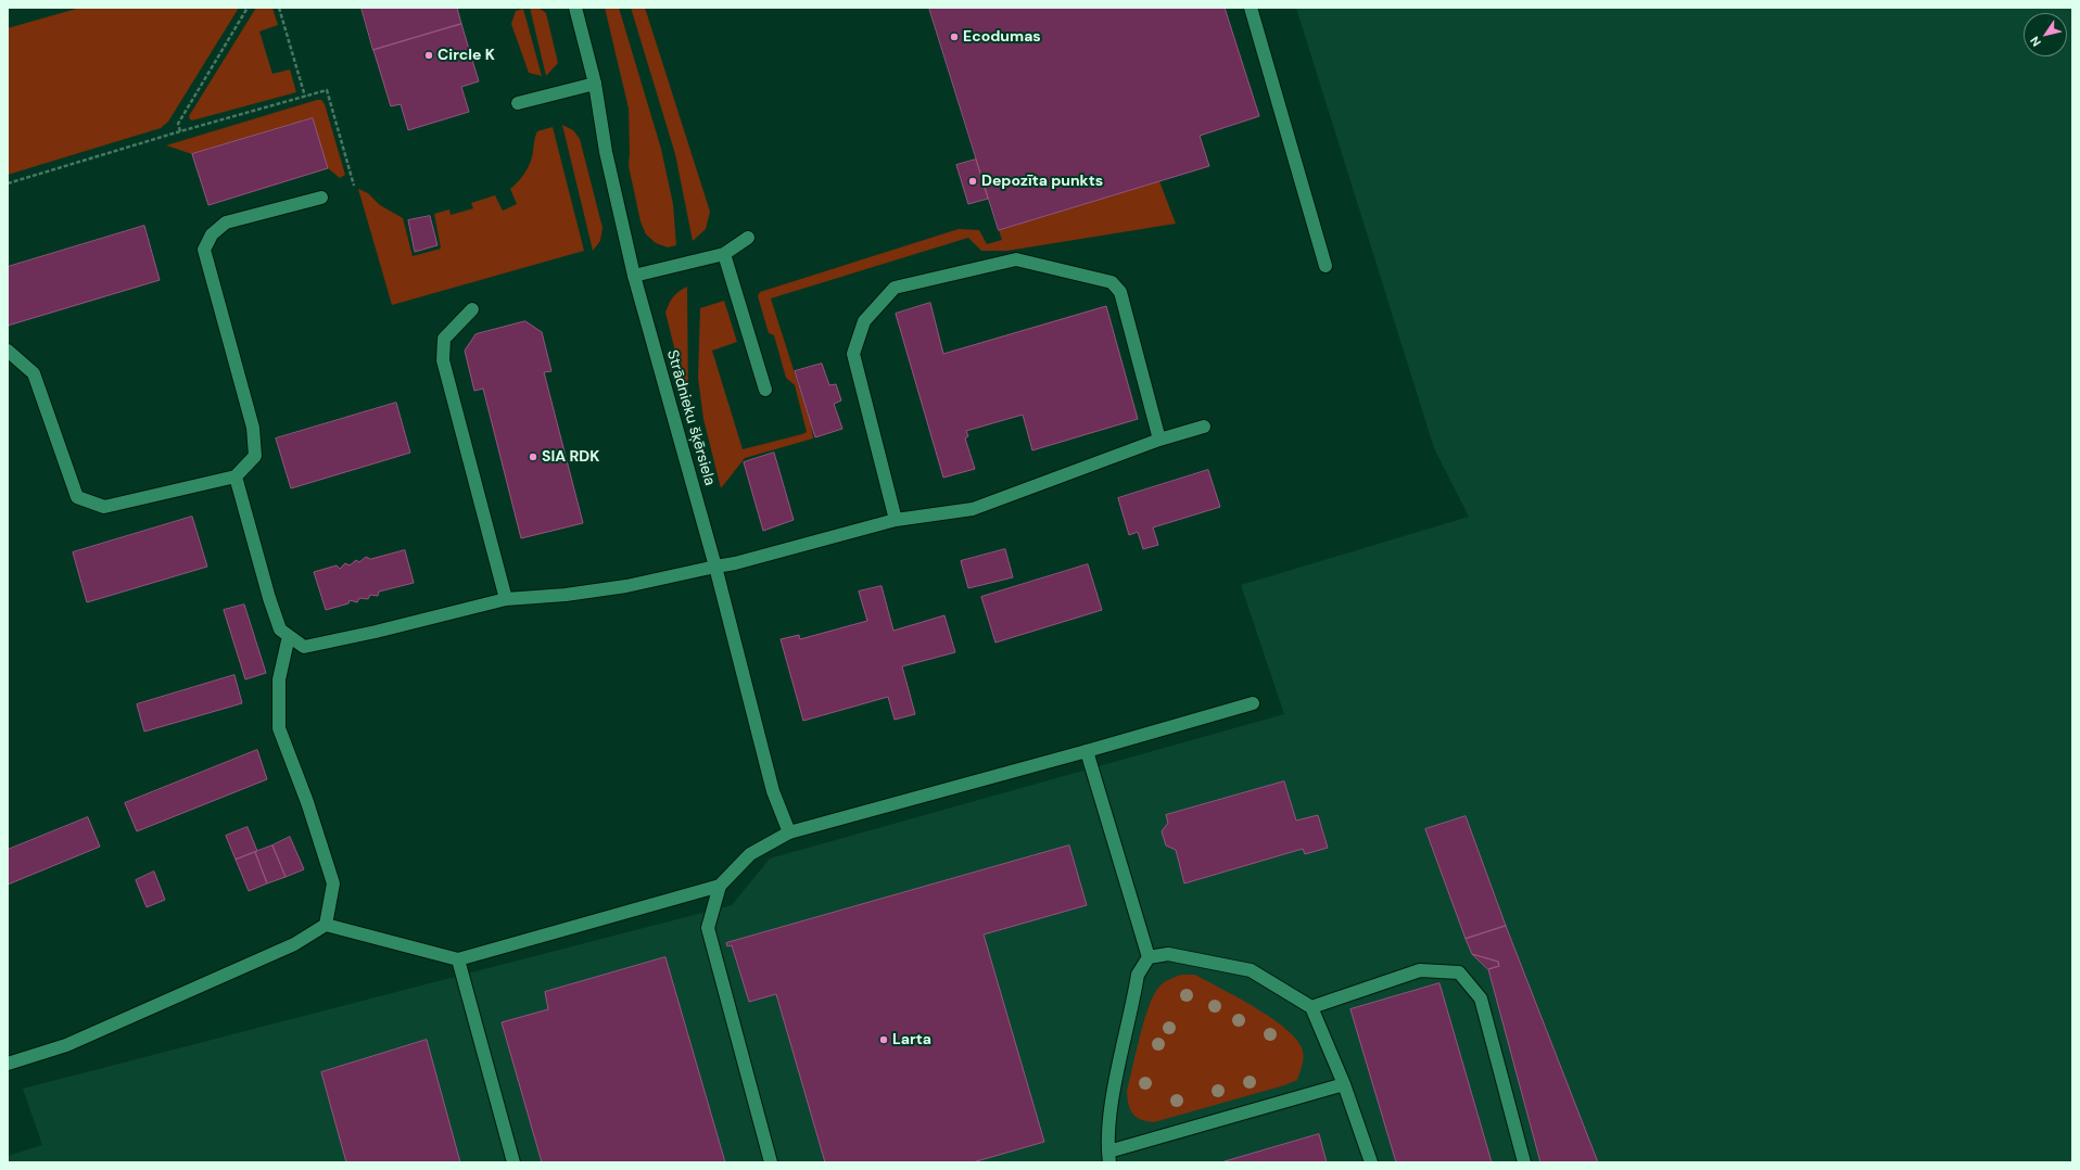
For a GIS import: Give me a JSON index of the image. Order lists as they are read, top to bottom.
{
  "streets": {
    "street": ["Strādnieku šķērsiela"]
  },
  "places": [
    "Ecodumas",
    "Circle K",
    "Depozīta punkts",
    "SIA RDK",
    "Larta"
  ],
  "north": "bottom left"
}
